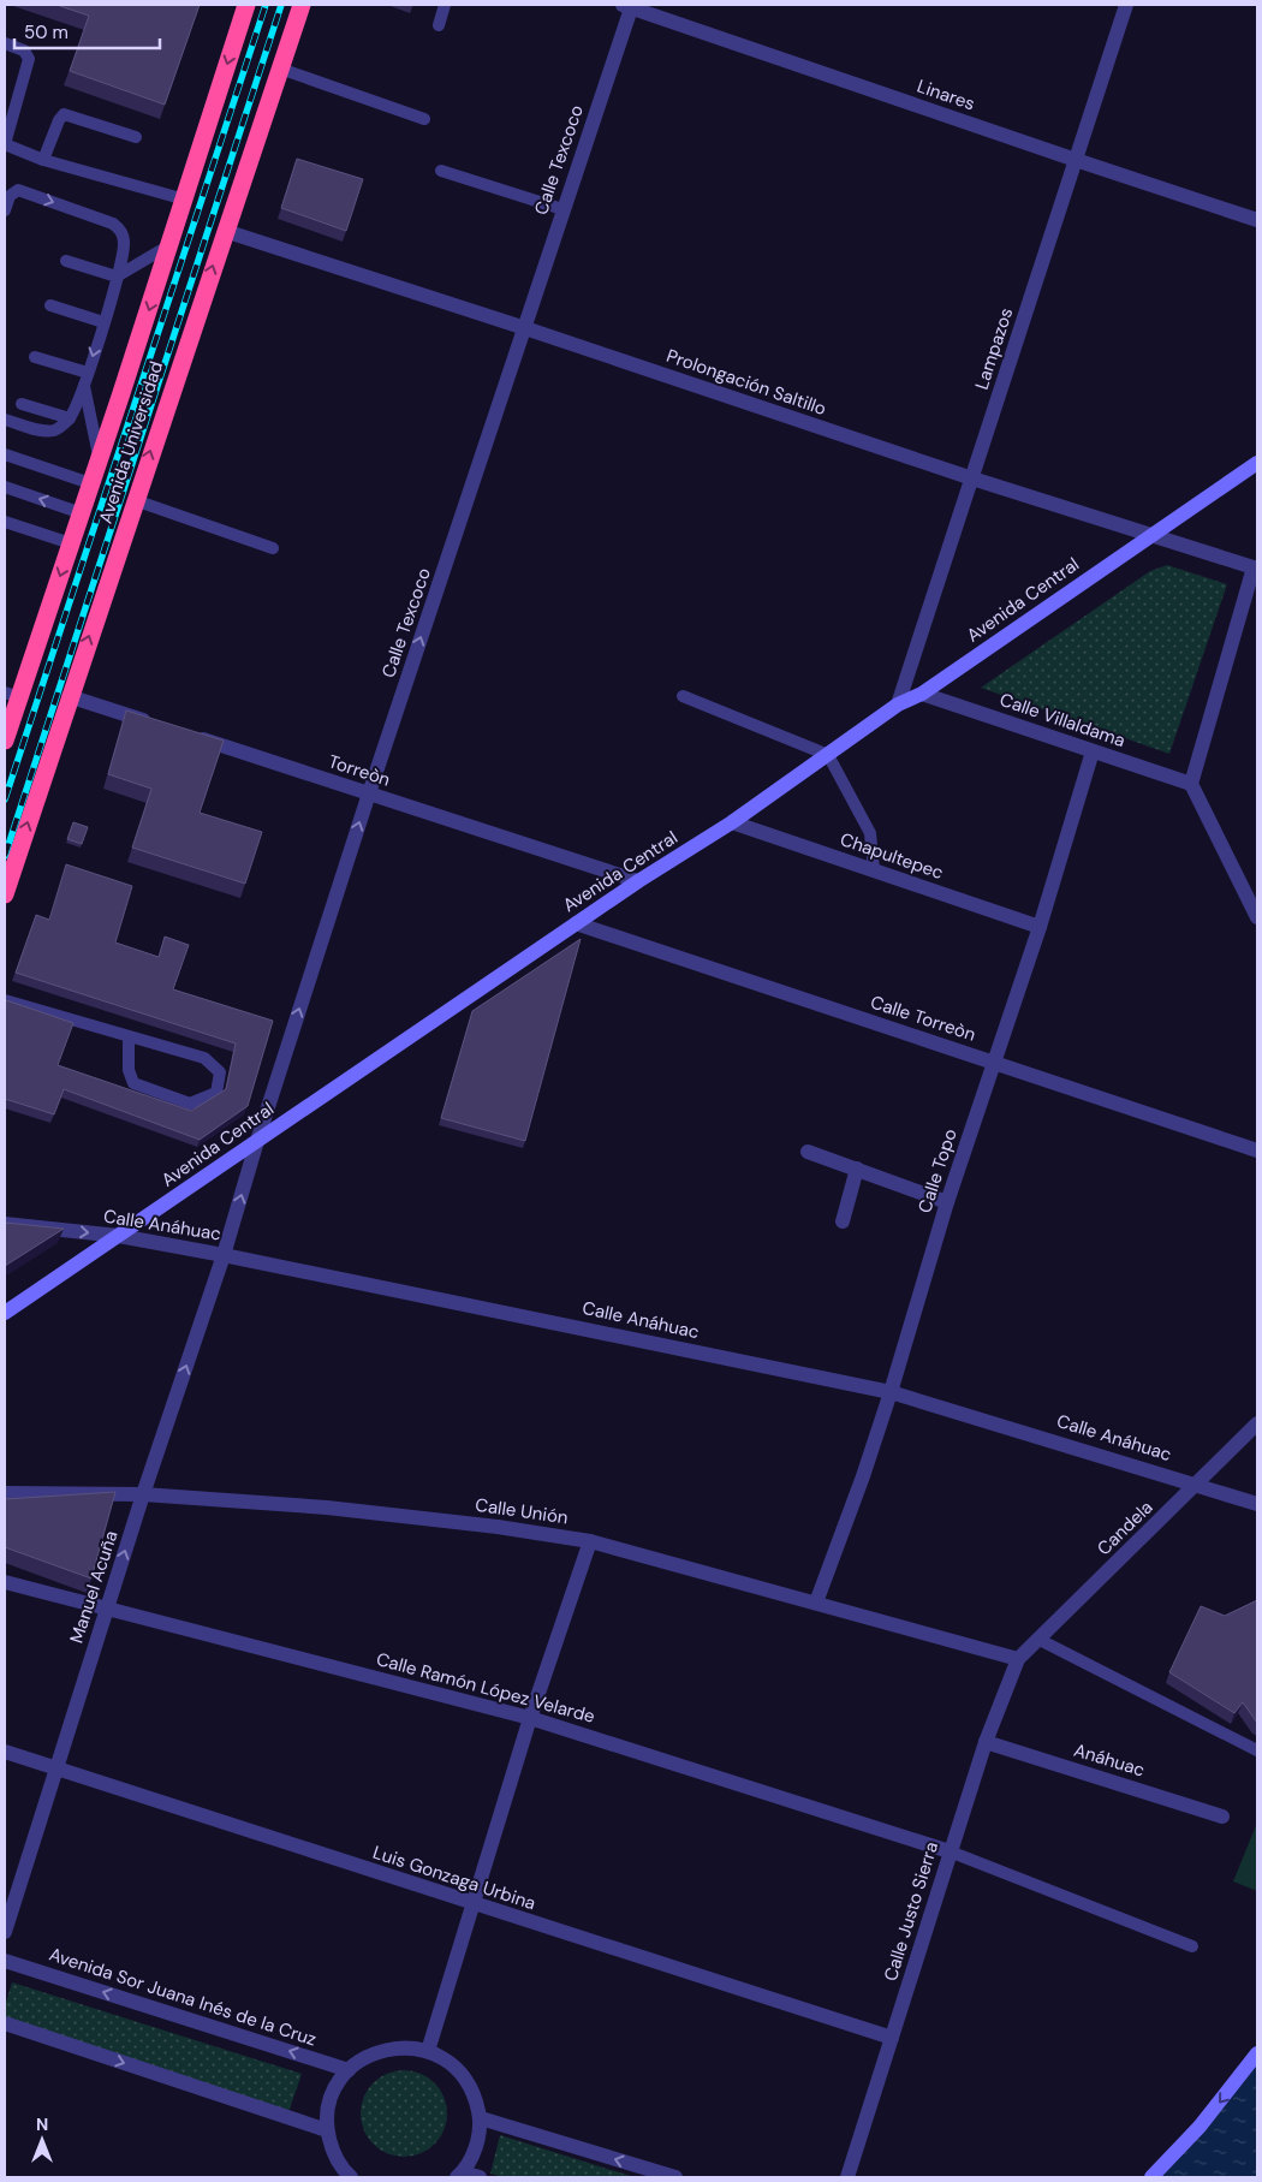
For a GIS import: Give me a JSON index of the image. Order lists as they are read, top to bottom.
{
  "streets": {
    "highway": ["Avenida Universidad"],
    "street": [
      "Linares",
      "Calle Texcoco",
      "Lampazos",
      "Prolongación Saltillo",
      "Avenida Central",
      "Calle Villaldama",
      "Torreòn",
      "Chapultepec",
      "Calle Torreòn",
      "Calle Topo",
      "Calle Anáhuac",
      "Calle Unión",
      "Candela",
      "Manuel Acuña",
      "Calle Ramón López Velarde",
      "Anáhuac",
      "Luis Gonzaga Urbina",
      "Calle Justo Sierra",
      "Avenida Sor Juana Inés de la Cruz"
    ]
  },
  "crossings": [
    ["Linares", "Calle Texcoco"],
    ["Linares", "Lampazos"],
    ["Calle Texcoco", "Prolongación Saltillo"],
    ["Calle Texcoco", "Avenida Central"],
    ["Calle Texcoco", "Torreòn"],
    ["Calle Texcoco", "Calle Anáhuac"],
    ["Calle Texcoco", "Manuel Acuña"],
    ["Lampazos", "Prolongación Saltillo"],
    ["Lampazos", "Avenida Central"],
    ["Prolongación Saltillo", "Avenida Universidad"],
    ["Prolongación Saltillo", "Avenida Central"],
    ["Avenida Central", "Calle Villaldama"],
    ["Avenida Central", "Torreòn"],
    ["Avenida Central", "Chapultepec"],
    ["Avenida Central", "Calle Torreòn"],
    ["Avenida Central", "Calle Anáhuac"],
    ["Calle Villaldama", "Calle Topo"],
    ["Chapultepec", "Calle Topo"],
    ["Calle Torreòn", "Calle Topo"],
    ["Calle Topo", "Calle Anáhuac"],
    ["Calle Topo", "Calle Unión"],
    ["Calle Anáhuac", "Candela"],
    ["Calle Anáhuac", "Manuel Acuña"],
    ["Calle Unión", "Candela"],
    ["Calle Unión", "Manuel Acuña"],
    ["Calle Unión", "Calle Justo Sierra"],
    ["Candela", "Calle Justo Sierra"],
    ["Manuel Acuña", "Calle Ramón López Velarde"],
    ["Manuel Acuña", "Luis Gonzaga Urbina"],
    ["Calle Ramón López Velarde", "Calle Justo Sierra"],
    ["Anáhuac", "Calle Justo Sierra"],
    ["Luis Gonzaga Urbina", "Calle Justo Sierra"]
  ],
  "one_way": ["Calle Texcoco", "Manuel Acuña"],
  "scale_bar": "50 m",
  "north": "top"
}
